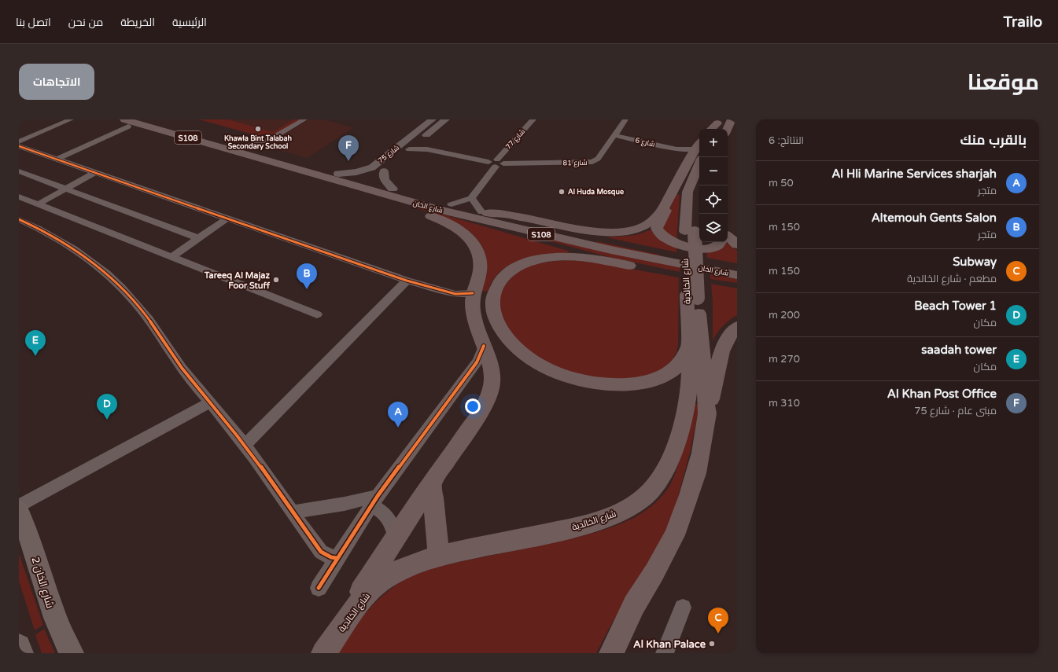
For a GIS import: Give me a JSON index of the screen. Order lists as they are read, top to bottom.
{
  "streets": {
    "main road": [
      "S108",
      "شارع الخان",
      "شارع الخالدية",
      "شارع الخان 2"
    ],
    "street": [
      "شارع 77",
      "شارع 6",
      "شارع 75",
      "شارع 81"
    ]
  },
  "crossings": [
    ["شارع 77", "شارع 81"],
    ["شارع 6", "شارع 81"],
    ["شارع 6", "شارع الخالدية"],
    ["شارع 75", "شارع 81"],
    ["شارع 75", "شارع الخان"]
  ],
  "places": [
    "Khawla Bint Talabah Secondary School",
    "Al Huda Mosque",
    "Tareeq Al Majaz Foor Stuff",
    "Al Khan Palace"
  ],
  "page": {
    "header": "Trailo",
    "nav": [
      "الرئيسية",
      "الخريطة",
      "من نحن",
      "اتصل بنا"
    ],
    "title": "موقعنا",
    "buttons": "الاتجاهات",
    "heading": ["بالقرب منك", "النتائج: 6"],
    "map_buttons": ["+", "−"],
    "pins": [
      "F",
      "B",
      "E",
      "D",
      "A",
      "C"
    ],
    "list": [
      {
        "mark": "A",
        "name": "Al Hli Marine Services sharjah",
        "note": "متجر",
        "value": "50 m"
      },
      {
        "mark": "B",
        "name": "Altemouh Gents Salon",
        "note": "متجر",
        "value": "150 m"
      },
      {
        "mark": "C",
        "name": "Subway",
        "note": "مطعم · شارع الخالدية",
        "value": "150 m"
      },
      {
        "mark": "D",
        "name": "Beach Tower 1",
        "note": "مكان",
        "value": "200 m"
      },
      {
        "mark": "E",
        "name": "saadah tower",
        "note": "مكان",
        "value": "270 m"
      },
      {
        "mark": "F",
        "name": "Al Khan Post Office",
        "note": "مبنى عام · شارع 75",
        "value": "310 m"
      }
    ]
  }
}
